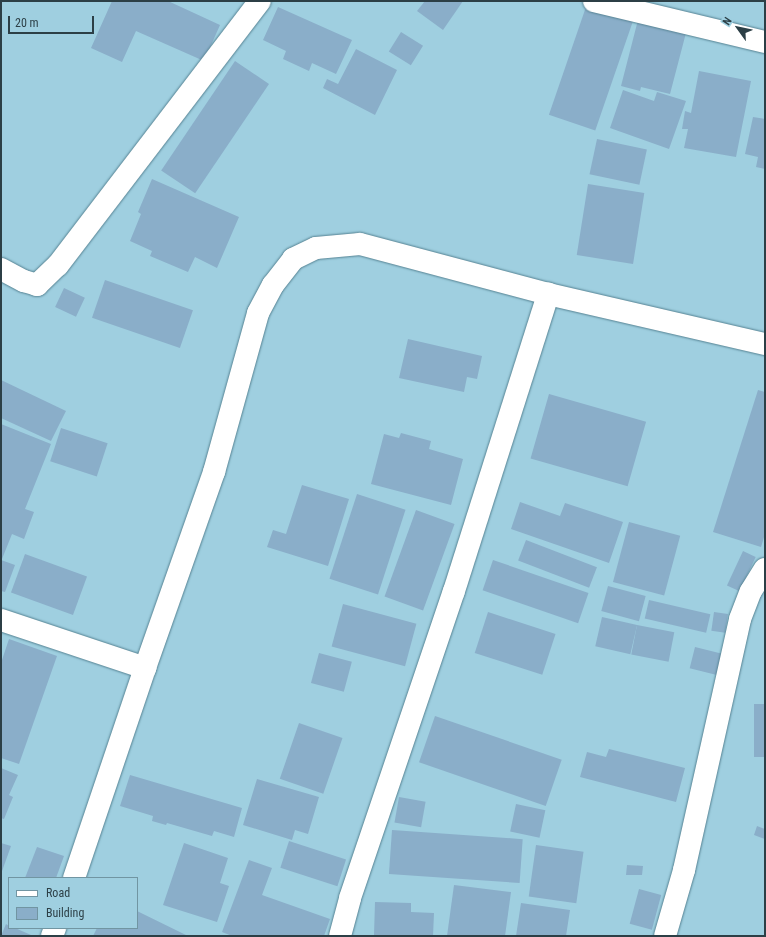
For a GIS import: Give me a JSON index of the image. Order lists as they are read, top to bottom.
{
  "legend": ["Road", "Building"],
  "scale_bar": "20 m",
  "north": "top left"
}
